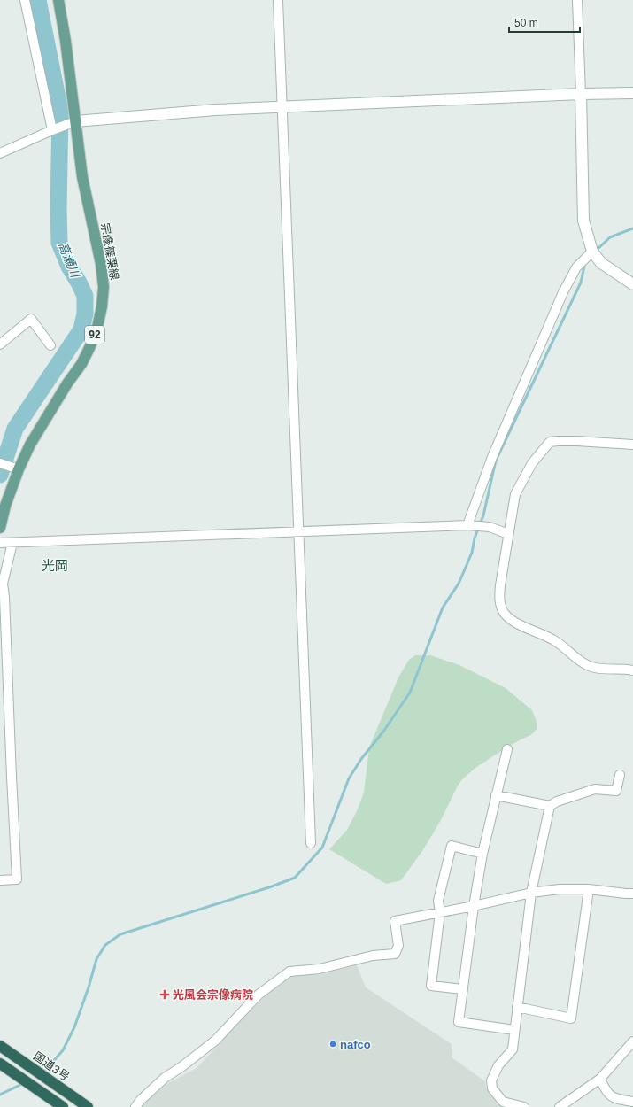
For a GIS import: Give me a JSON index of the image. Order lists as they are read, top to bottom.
{
  "streets": {
    "highway": ["国道3号"],
    "main road": ["宗像篠栗線", "92"]
  },
  "districts": ["光岡"],
  "water": ["高瀬川"],
  "places": {
    "health": ["光風会宗像病院"],
    "other": ["nafco"]
  },
  "scale_bar": "50 m"
}
